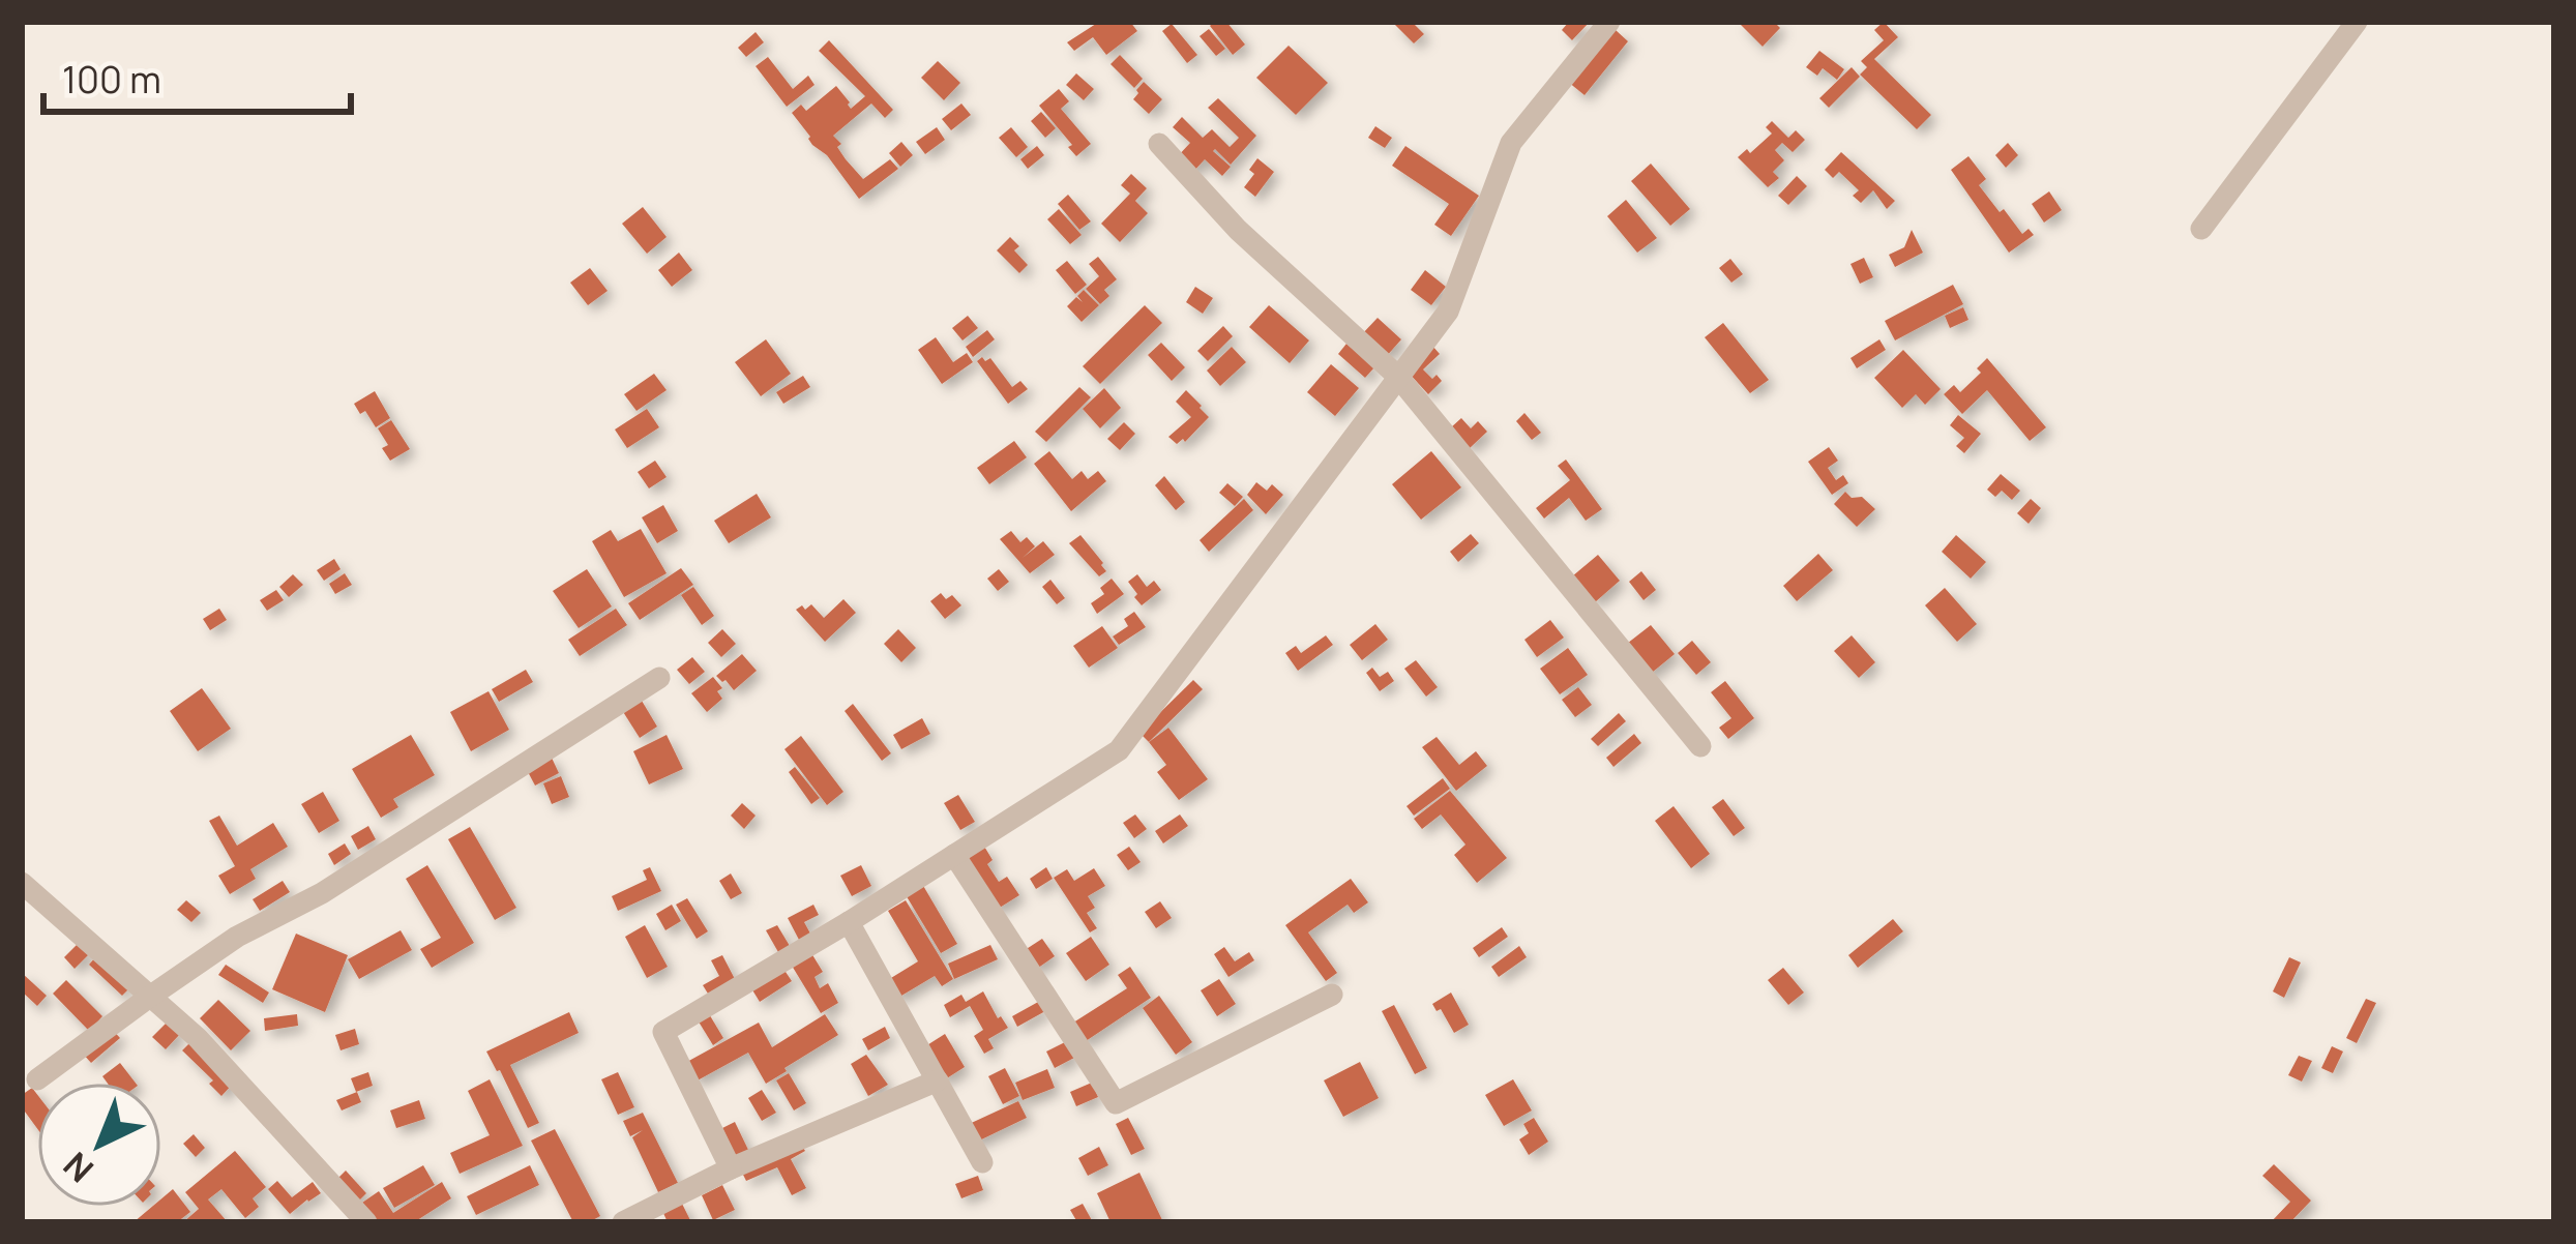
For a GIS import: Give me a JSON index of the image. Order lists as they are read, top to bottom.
{
  "scale_bar": "100 m",
  "north": "bottom left"
}
